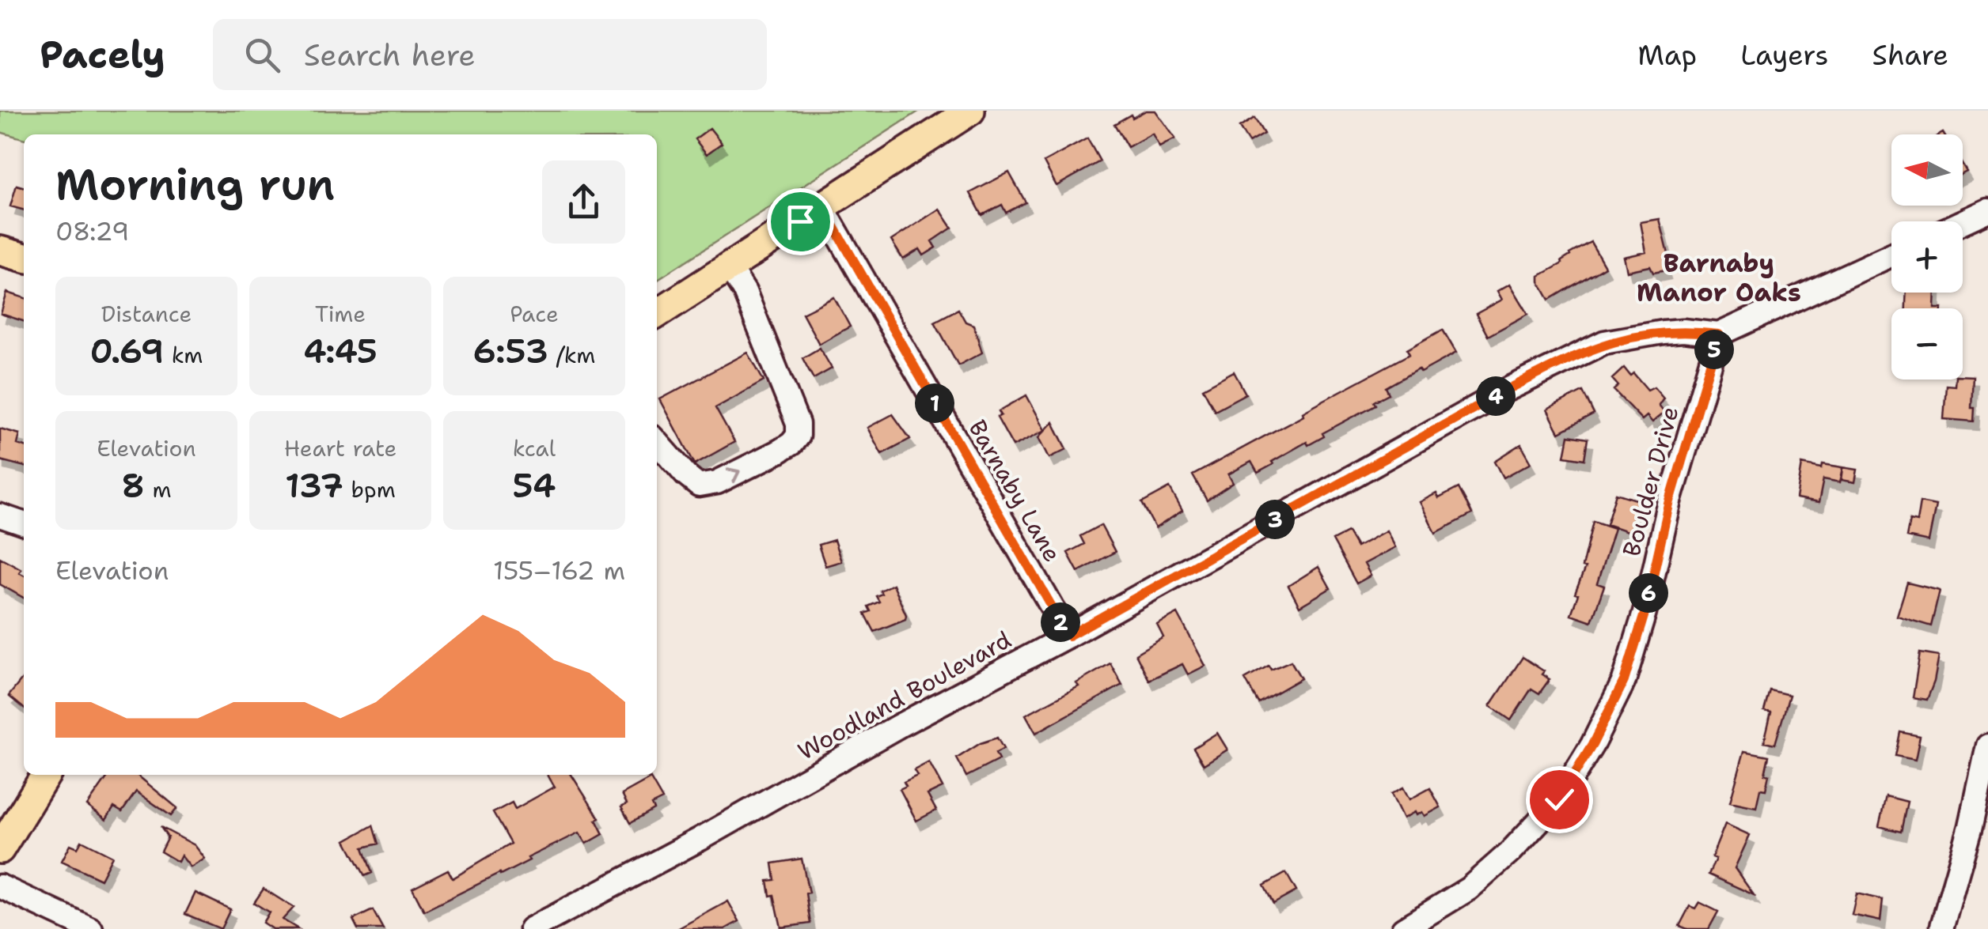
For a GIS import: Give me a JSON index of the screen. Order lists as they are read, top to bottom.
{
  "streets": {
    "street": ["Boulder Drive", "Barnaby Lane", "Woodland Boulevard"]
  },
  "crossings": [
    ["Boulder Drive", "Woodland Boulevard"],
    ["Barnaby Lane", "Woodland Boulevard"]
  ],
  "districts": ["Barnaby Manor Oaks"],
  "north": "left",
  "page": {
    "header": "Pacely",
    "search": "Search here",
    "nav": ["Map", "Layers", "Share"],
    "map_buttons": ["+", "−"],
    "heading": ["Morning run", "08:29"],
    "stats": [
      ["Distance", "0.69 km"],
      ["Time", "4:45"],
      ["Pace", "6:53 /km"],
      ["Elevation", "8 m"],
      ["Heart rate", "137 bpm"],
      ["kcal", "54"]
    ],
    "pins": [
      "5",
      "4",
      "1",
      "3",
      "6",
      "2"
    ],
    "chart": ["Elevation", "155–162 m"]
  }
}
